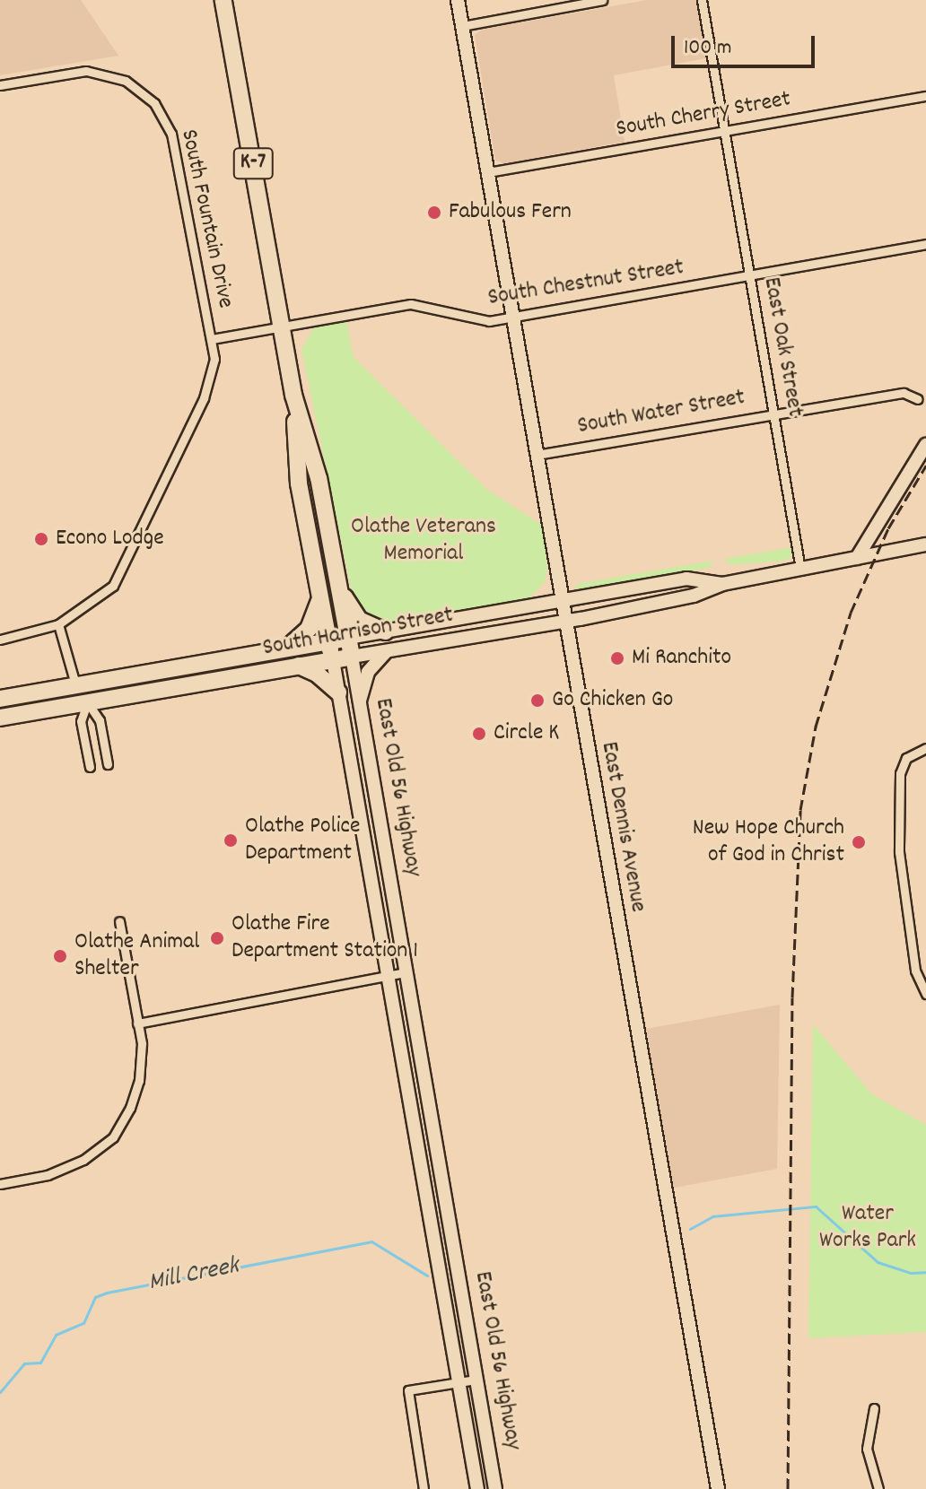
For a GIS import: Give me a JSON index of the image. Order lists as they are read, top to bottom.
{
  "streets": {
    "highway": ["K-7", "South Harrison Street", "East Old 56 Highway"],
    "main road": ["East Dennis Avenue"],
    "street": [
      "South Cherry Street",
      "South Fountain Drive",
      "South Chestnut Street",
      "East Oak Street",
      "South Water Street"
    ]
  },
  "crossings": [
    ["South Cherry Street", "East Oak Street"],
    ["South Cherry Street", "East Dennis Avenue"],
    ["K-7", "South Chestnut Street"],
    ["K-7", "East Old 56 Highway"],
    ["South Fountain Drive", "South Chestnut Street"],
    ["South Chestnut Street", "East Oak Street"],
    ["South Chestnut Street", "East Old 56 Highway"],
    ["South Chestnut Street", "East Dennis Avenue"],
    ["East Oak Street", "South Water Street"],
    ["East Oak Street", "South Harrison Street"],
    ["South Water Street", "East Dennis Avenue"],
    ["South Harrison Street", "East Old 56 Highway"],
    ["South Harrison Street", "East Dennis Avenue"]
  ],
  "water": ["Mill Creek"],
  "parks": ["Olathe Veterans Memorial", "Water Works Park"],
  "places": [
    "Fabulous Fern",
    "Econo Lodge",
    "Mi Ranchito",
    "Go Chicken Go",
    "Circle K",
    "Olathe Police Department",
    "New Hope Church of God in Christ",
    "Olathe Fire Department Station 1",
    "Olathe Animal Shelter"
  ],
  "scale_bar": "100 m"
}
